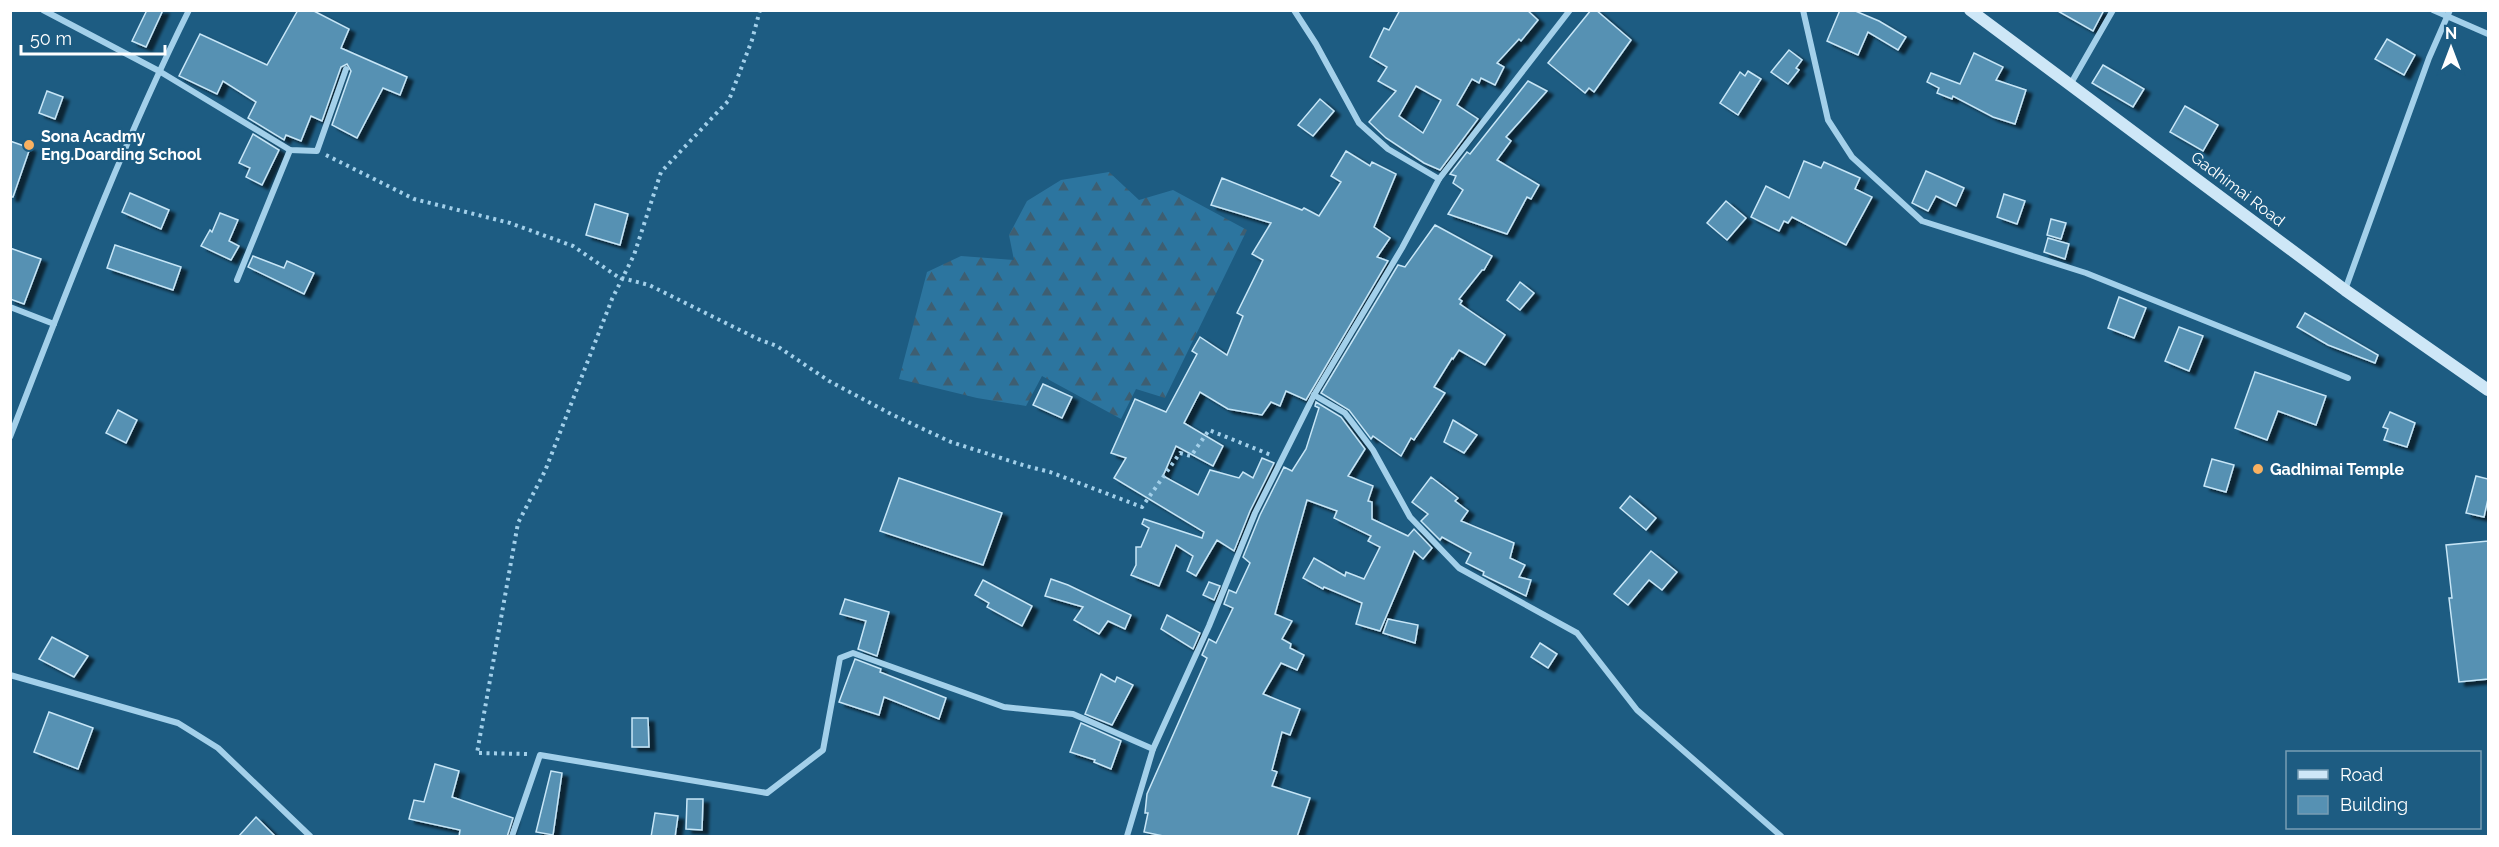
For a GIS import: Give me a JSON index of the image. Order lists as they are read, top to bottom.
{
  "streets": {
    "street": ["Gadhimai Road"]
  },
  "places": ["Sona Acadmy Eng.Doarding School", "Gadhimai Temple"],
  "legend": ["Road", "Building"],
  "scale_bar": "50 m",
  "north": "top"
}
